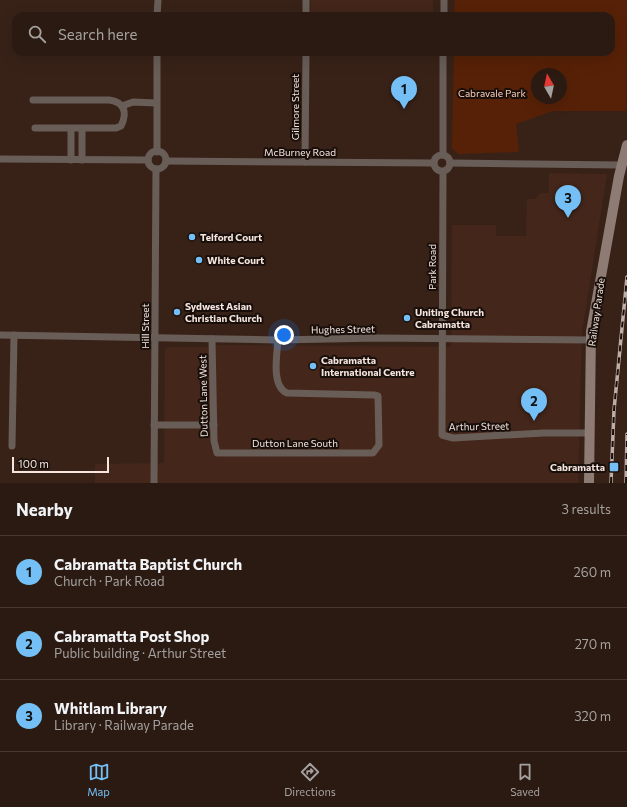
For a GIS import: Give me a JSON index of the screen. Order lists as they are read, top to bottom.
{
  "streets": {
    "main road": ["Railway Parade"],
    "street": [
      "Gilmore Street",
      "McBurney Road",
      "Park Road",
      "Hill Street",
      "Hughes Street",
      "Dutton Lane West",
      "Arthur Street",
      "Dutton Lane South"
    ]
  },
  "crossings": [
    ["Gilmore Street", "McBurney Road"],
    ["McBurney Road", "Park Road"],
    ["McBurney Road", "Hill Street"],
    ["Park Road", "Hughes Street"],
    ["Park Road", "Arthur Street"],
    ["Railway Parade", "Hughes Street"],
    ["Railway Parade", "Arthur Street"],
    ["Hill Street", "Hughes Street"],
    ["Hughes Street", "Dutton Lane West"],
    ["Hughes Street", "Dutton Lane South"],
    ["Dutton Lane West", "Dutton Lane South"]
  ],
  "parks": ["Cabravale Park"],
  "places": {
    "other": [
      "Telford Court",
      "White Court",
      "Sydwest Asian Christian Church",
      "Uniting Church Cabramatta",
      "Cabramatta International Centre"
    ],
    "transit": ["Cabramatta"]
  },
  "scale_bar": "100 m",
  "north": "top",
  "page": {
    "search": "Search here",
    "pins": ["1", "3", "2"],
    "scale": "100 m",
    "heading": ["Nearby", "3 results"],
    "list": [
      {
        "mark": "1",
        "name": "Cabramatta Baptist Church",
        "note": "Church · Park Road",
        "value": "260 m"
      },
      {
        "mark": "2",
        "name": "Cabramatta Post Shop",
        "note": "Public building · Arthur Street",
        "value": "270 m"
      },
      {
        "mark": "3",
        "name": "Whitlam Library",
        "note": "Library · Railway Parade",
        "value": "320 m"
      }
    ],
    "nav": ["Map", "Directions", "Saved"]
  }
}
